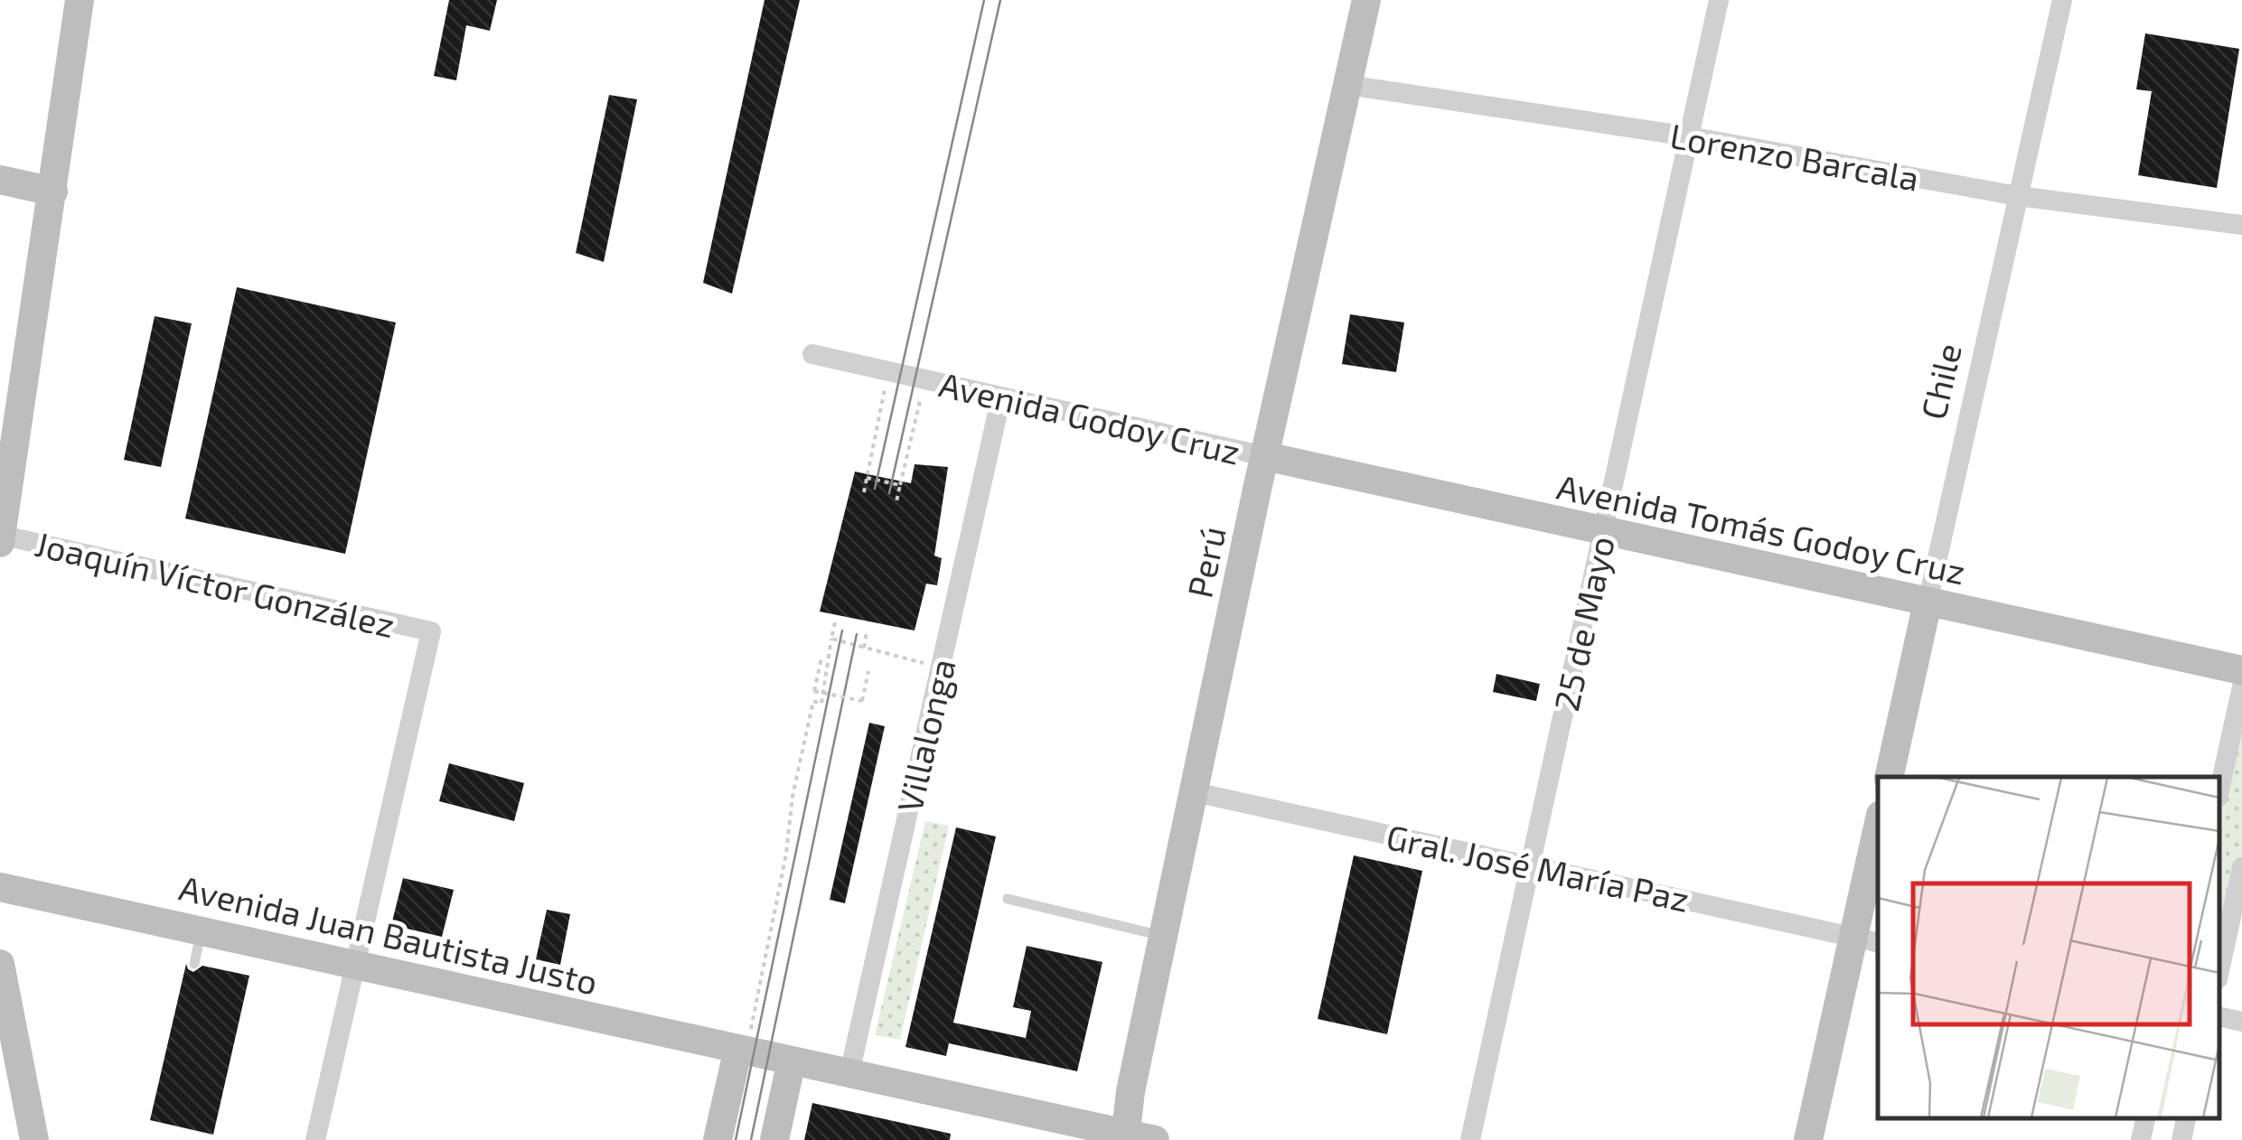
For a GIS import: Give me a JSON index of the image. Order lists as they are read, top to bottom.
{
  "streets": {
    "main road": [
      "Chile",
      "Avenida Tomás Godoy Cruz",
      "Perú",
      "Avenida Juan Bautista Justo"
    ],
    "street": [
      "Lorenzo Barcala",
      "Avenida Godoy Cruz",
      "Joaquín Víctor González",
      "25 de Mayo",
      "Villalonga",
      "Gral. José María Paz"
    ]
  },
  "crossings": [
    ["Lorenzo Barcala", "Chile"],
    ["Lorenzo Barcala", "Perú"],
    ["Lorenzo Barcala", "25 de Mayo"],
    ["Chile", "Avenida Tomás Godoy Cruz"],
    ["Avenida Godoy Cruz", "Avenida Tomás Godoy Cruz"],
    ["Avenida Godoy Cruz", "Perú"],
    ["Avenida Godoy Cruz", "Villalonga"],
    ["Avenida Tomás Godoy Cruz", "Perú"],
    ["Avenida Tomás Godoy Cruz", "25 de Mayo"],
    ["Perú", "Gral. José María Paz"],
    ["Perú", "Avenida Juan Bautista Justo"],
    ["Joaquín Víctor González", "Avenida Juan Bautista Justo"],
    ["25 de Mayo", "Gral. José María Paz"],
    ["Villalonga", "Avenida Juan Bautista Justo"]
  ]
}
